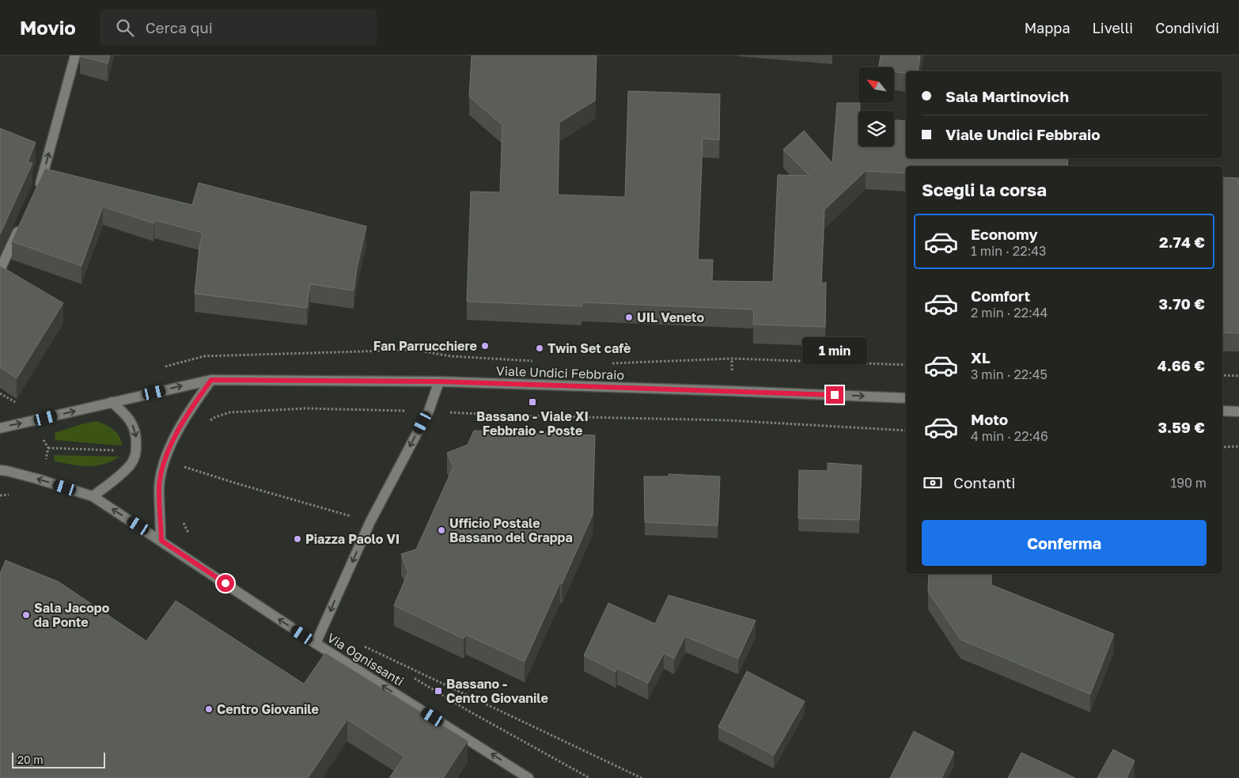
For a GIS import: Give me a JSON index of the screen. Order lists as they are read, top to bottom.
{
  "streets": {
    "street": ["Viale Undici Febbraio", "Via Ognissanti"]
  },
  "one_way": ["Viale Undici Febbraio", "Via Ognissanti"],
  "places": {
    "other": [
      "UIL Veneto",
      "Fan Parrucchiere",
      "Twin Set cafè",
      "Ufficio Postale Bassano del Grappa",
      "Piazza Paolo VI",
      "Sala Jacopo da Ponte",
      "Centro Giovanile"
    ],
    "transit": ["Bassano - Viale XI Febbraio - Poste", "Bassano - Centro Giovanile"]
  },
  "scale_bar": "20 m",
  "north": "top left",
  "page": {
    "header": "Movio",
    "search": "Cerca qui",
    "nav": ["Mappa", "Livelli", "Condividi"],
    "banner": ["Sala Martinovich", "Viale Undici Febbraio"],
    "heading": "Scegli la corsa",
    "list": [
      {
        "name": "Economy",
        "note": "1 min · 22:43",
        "value": "2.74 €"
      },
      {
        "name": "Comfort",
        "note": "2 min · 22:44",
        "value": "3.70 €"
      },
      {
        "name": "XL",
        "note": "3 min · 22:45",
        "value": "4.66 €"
      },
      {
        "name": "Moto",
        "note": "4 min · 22:46",
        "value": "3.59 €"
      }
    ],
    "bubble": "1 min",
    "pay": ["Contanti", "190 m"],
    "buttons": "Conferma",
    "scale": "20 m"
  }
}
